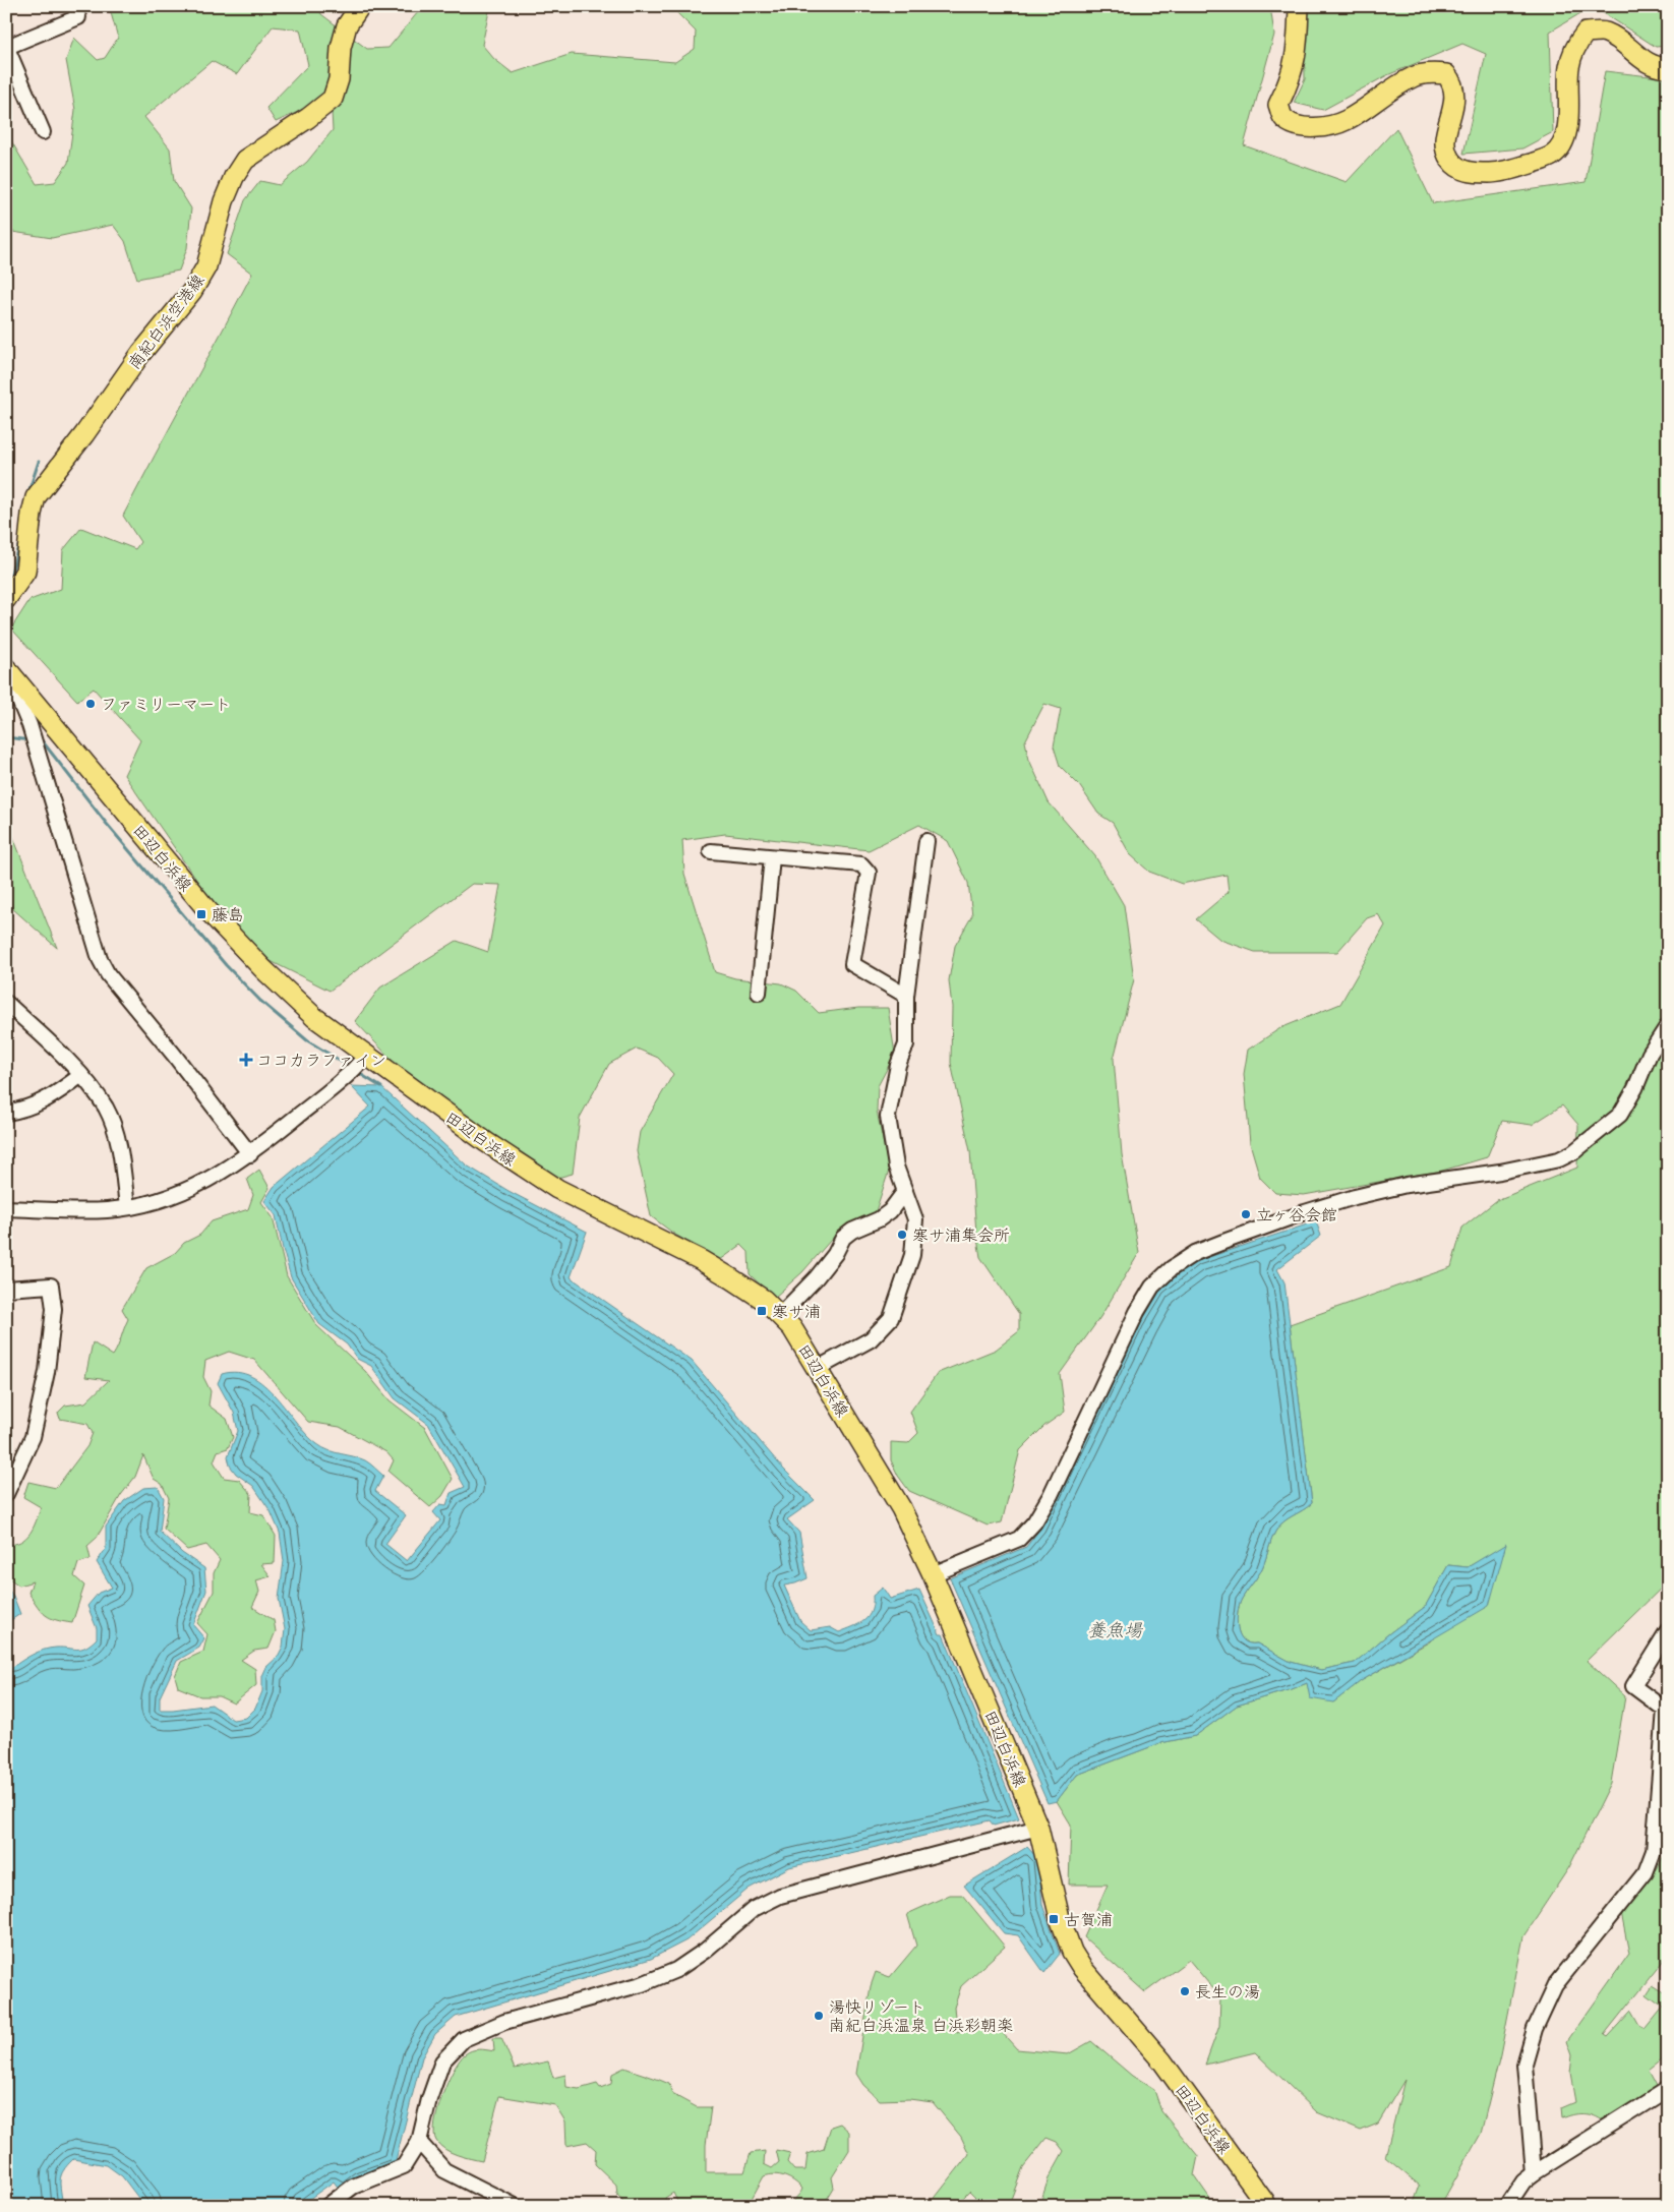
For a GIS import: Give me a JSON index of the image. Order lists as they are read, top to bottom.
{
  "streets": {
    "main road": ["南紀白浜空港線", "田辺白浜線"]
  },
  "water": ["養魚場"],
  "places": {
    "other": [
      "ファミリーマート",
      "立ヶ谷会館",
      "寒サ浦集会所",
      "長生の湯",
      "湯快リゾート 南紀白浜温泉 白浜彩朝楽"
    ],
    "transit": ["藤島", "寒サ浦", "古賀浦"],
    "health": ["ココカラファイン"]
  }
}
